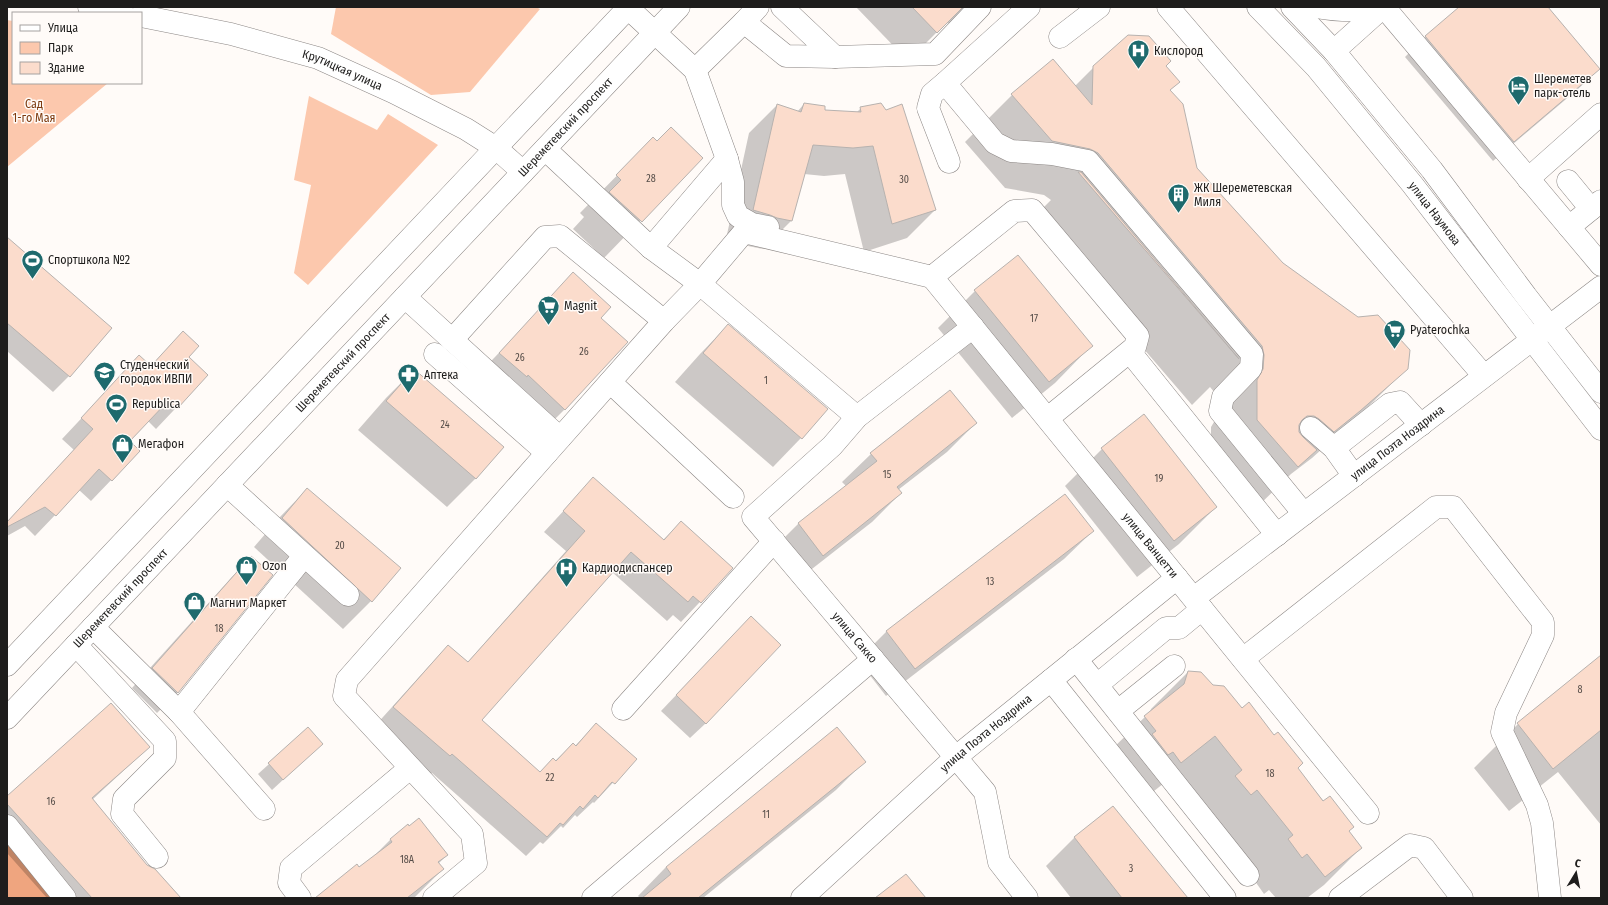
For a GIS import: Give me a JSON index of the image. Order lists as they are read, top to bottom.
{
  "streets": {
    "street": [
      "Крутицкая улица",
      "Шереметевский проспект",
      "улица Наумова",
      "улица Поэта Ноздрина",
      "улица Ванцетти",
      "улица Сакко"
    ]
  },
  "crossings": [
    ["Крутицкая улица", "Шереметевский проспект"],
    ["улица Наумова", "улица Поэта Ноздрина"],
    ["улица Поэта Ноздрина", "улица Ванцетти"],
    ["улица Поэта Ноздрина", "улица Сакко"]
  ],
  "parks": ["Сад 1-го Мая"],
  "places": {
    "hospital": ["Кислород", "Кардиодиспансер"],
    "hotel": ["Шереметев парк-отель"],
    "building": ["ЖК Шереметевская Миля"],
    "sports": ["Спортшкола №2", "Republica"],
    "supermarket": ["Magnit", "Pyaterochka"],
    "school or university": ["Студенческий городок ИВПИ"],
    "pharmacy": ["Аптека"],
    "shop": ["Мегафон", "Ozon", "Магнит Маркет"]
  },
  "house_numbers": [
    "28",
    "30",
    "17",
    "26",
    "26",
    "1",
    "24",
    "15",
    "19",
    "20",
    "13",
    "18",
    "8",
    "18",
    "22",
    "16",
    "11",
    "18А",
    "3"
  ],
  "legend": ["Улица", "Парк", "Здание"],
  "north": "top"
}
